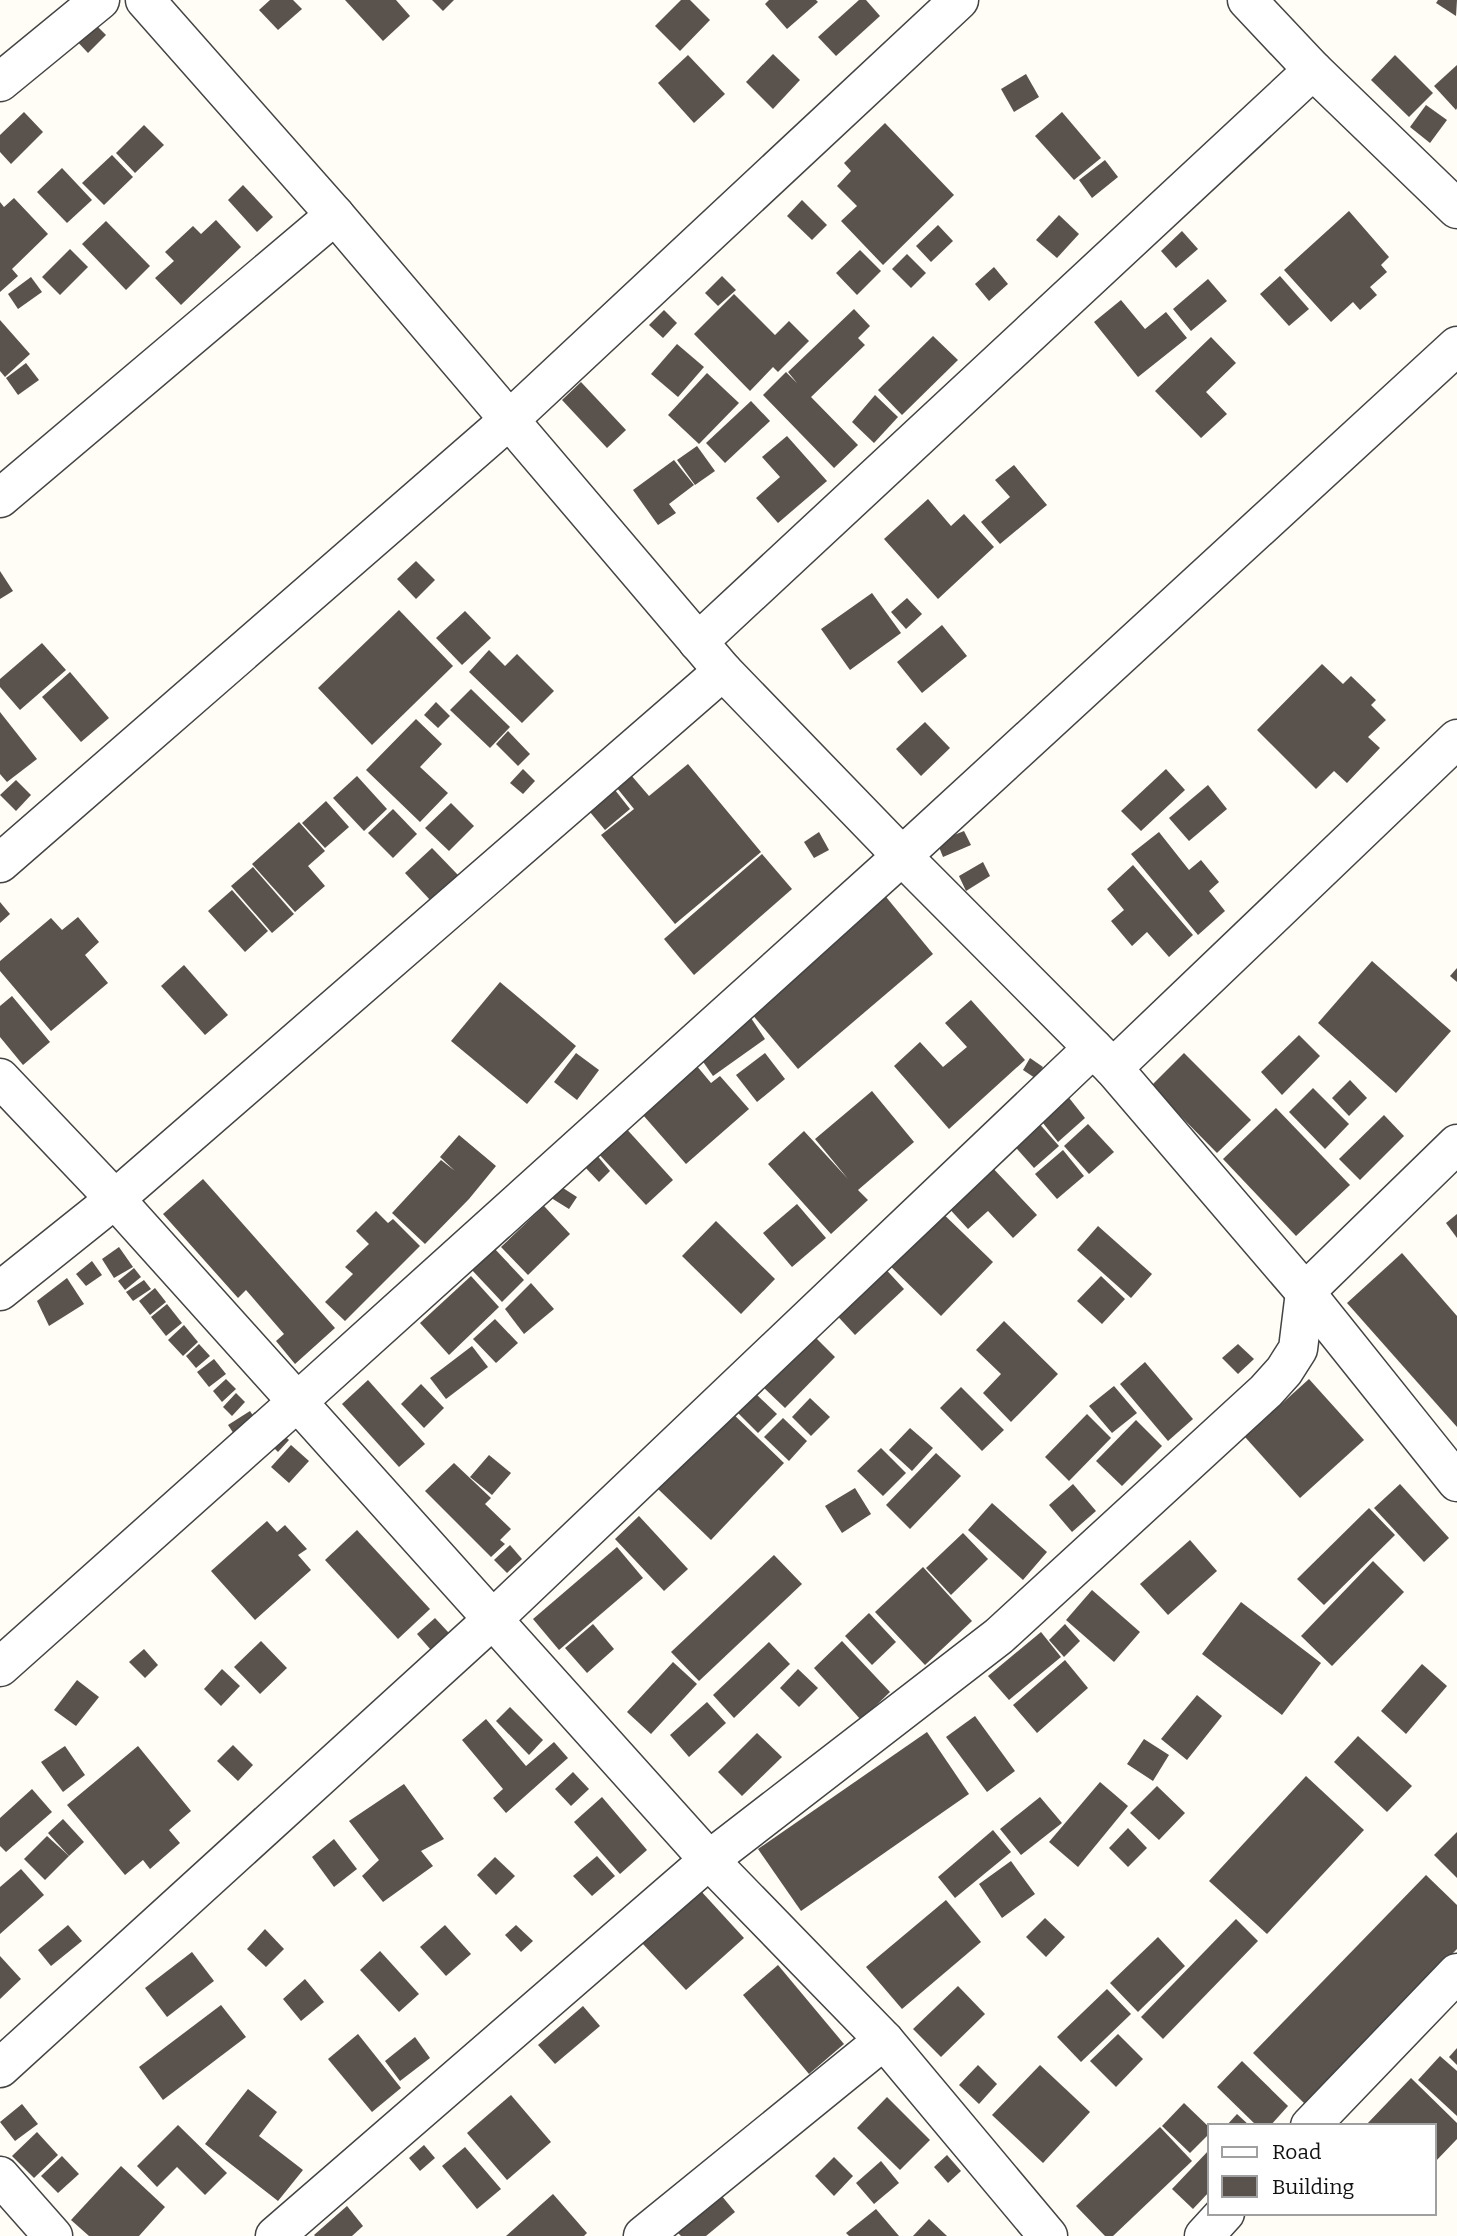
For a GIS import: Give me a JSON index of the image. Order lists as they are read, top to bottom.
{
  "legend": ["Road", "Building"]
}
